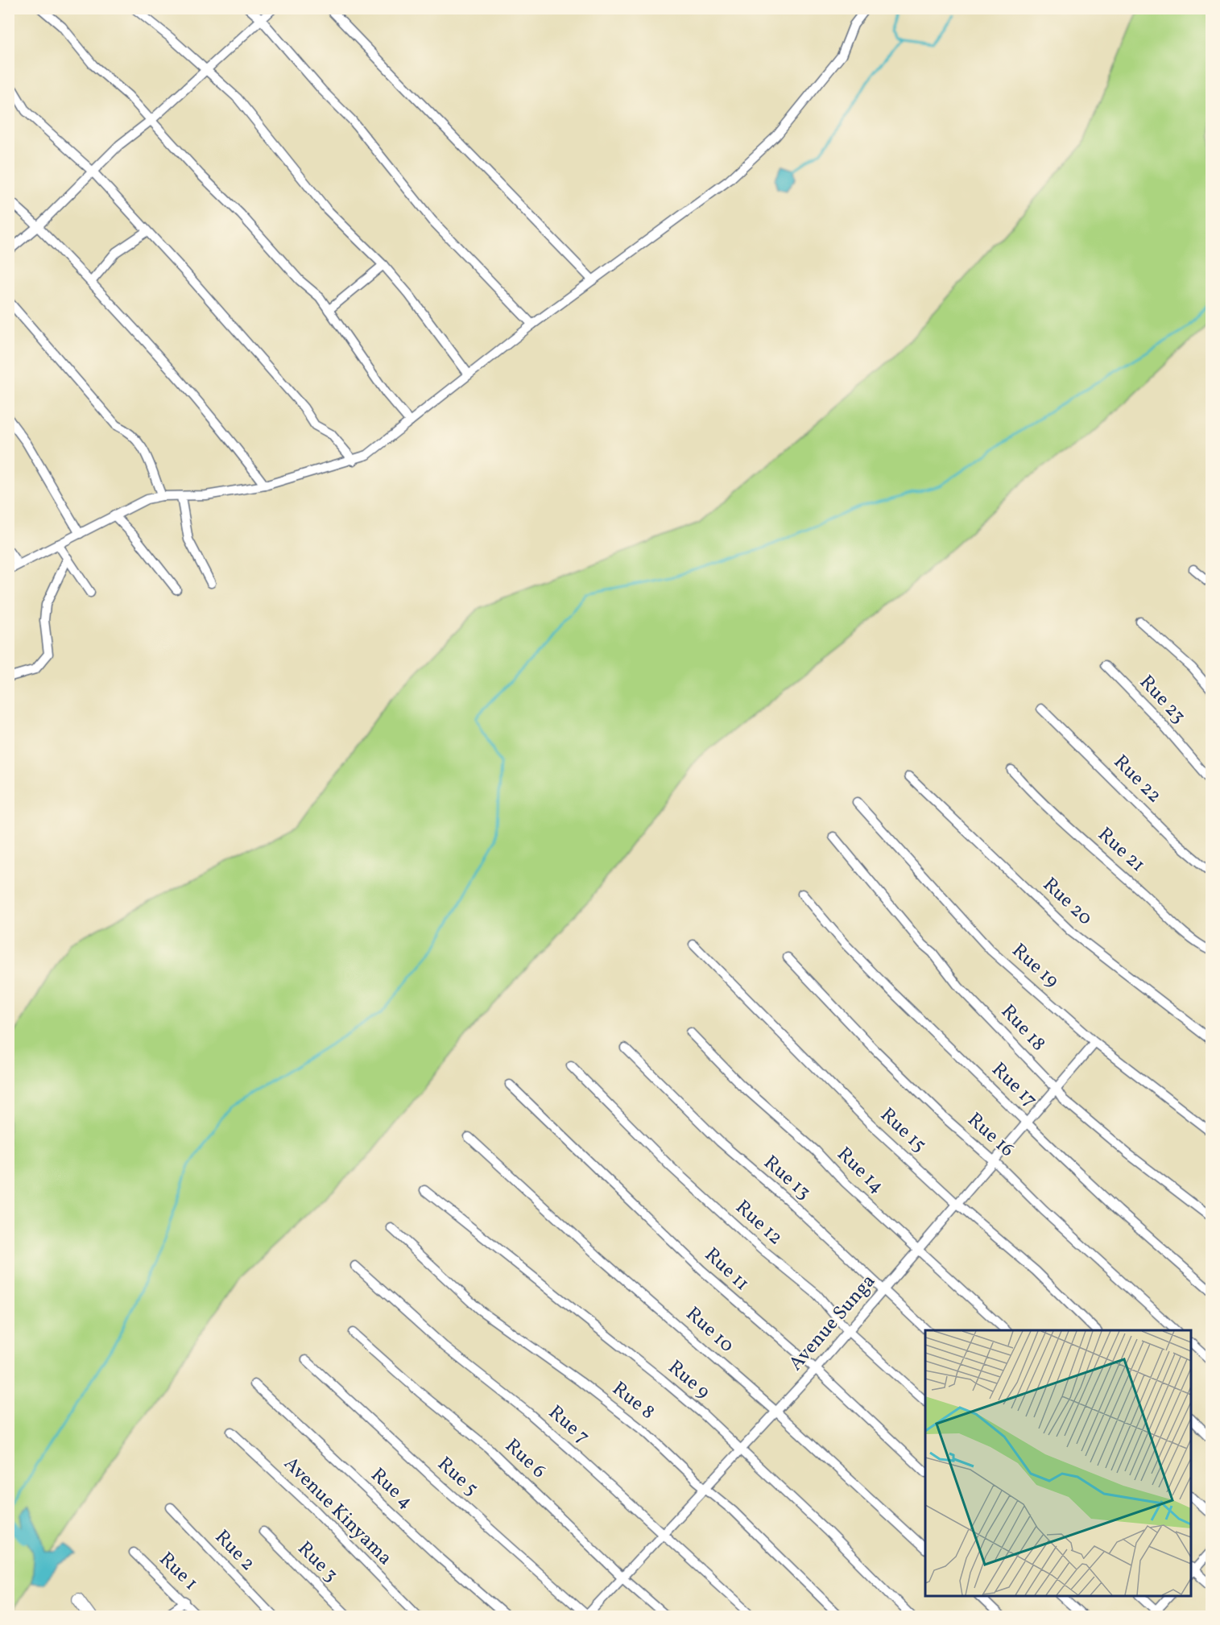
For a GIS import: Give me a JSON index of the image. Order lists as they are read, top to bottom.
{
  "streets": {
    "street": [
      "Rue 23",
      "Rue 22",
      "Rue 21",
      "Rue 20",
      "Rue 19",
      "Rue 18",
      "Rue 17",
      "Rue 15",
      "Rue 16",
      "Rue 14",
      "Rue 13",
      "Rue 12",
      "Rue 11",
      "Avenue Sunga",
      "Rue 10",
      "Rue 9",
      "Rue 8",
      "Rue 7",
      "Rue 6",
      "Rue 5",
      "Rue 4",
      "Avenue Kinyama",
      "Rue 2",
      "Rue 3",
      "Rue 1"
    ]
  },
  "crossings": [
    ["Rue 19", "Avenue Sunga"],
    ["Rue 18", "Avenue Sunga"],
    ["Rue 17", "Avenue Sunga"],
    ["Rue 15", "Avenue Sunga"],
    ["Rue 16", "Avenue Sunga"],
    ["Rue 14", "Avenue Sunga"],
    ["Rue 13", "Avenue Sunga"],
    ["Rue 12", "Avenue Sunga"],
    ["Rue 11", "Avenue Sunga"],
    ["Avenue Sunga", "Rue 10"],
    ["Avenue Sunga", "Rue 9"],
    ["Avenue Sunga", "Rue 8"],
    ["Avenue Sunga", "Rue 7"],
    ["Avenue Sunga", "Rue 6"],
    ["Avenue Sunga", "Rue 5"]
  ]
}
